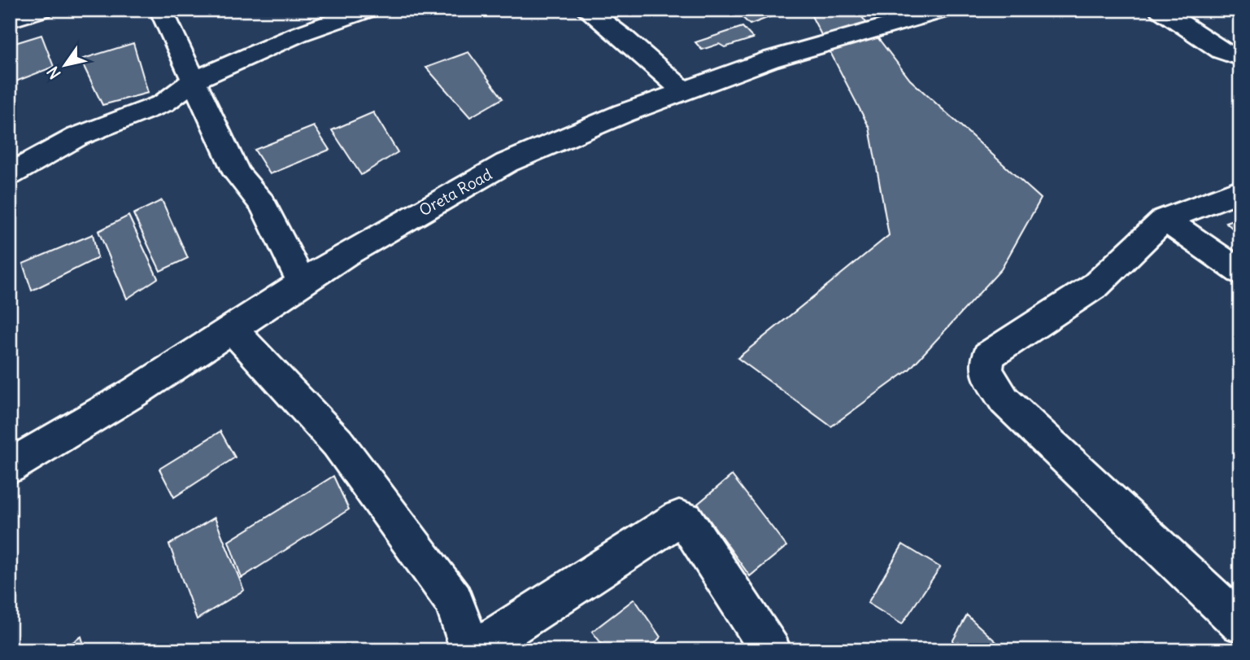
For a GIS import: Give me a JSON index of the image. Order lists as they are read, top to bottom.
{
  "streets": {
    "street": ["Oreta Road"]
  },
  "north": "bottom left"
}
